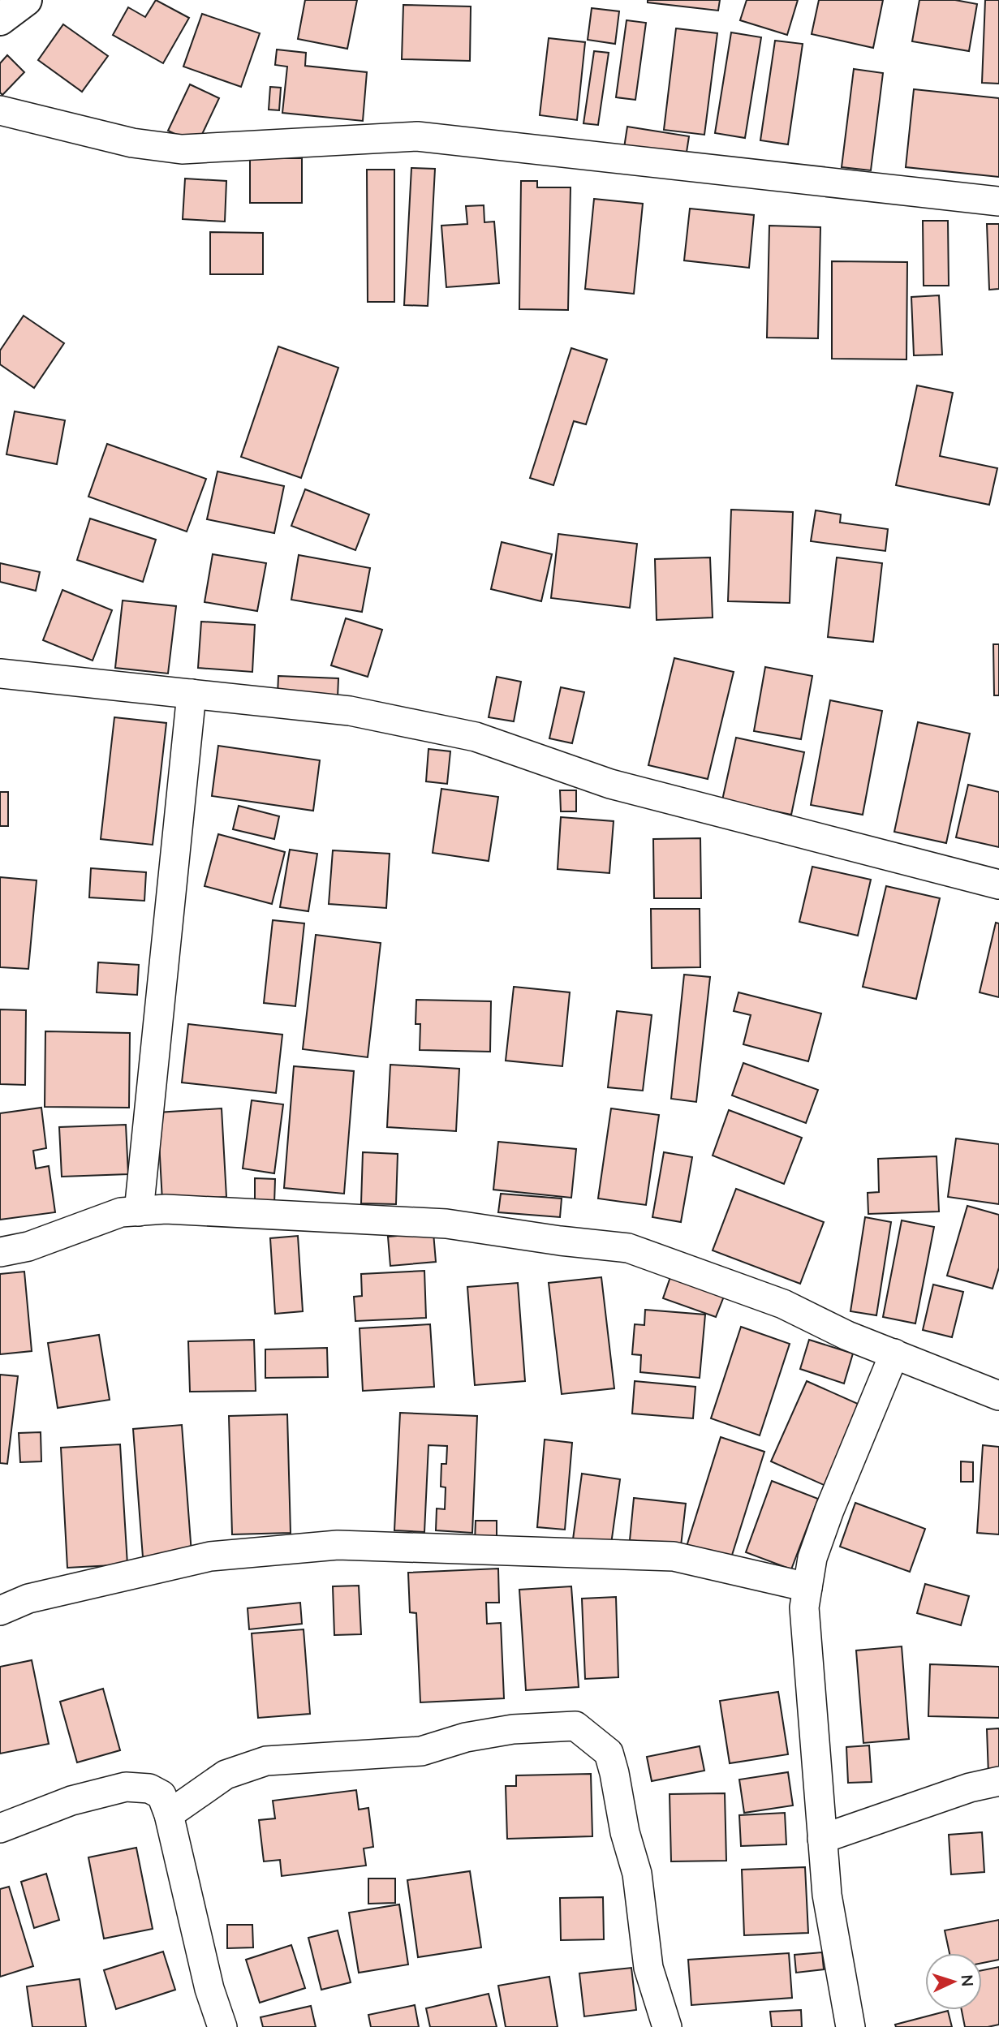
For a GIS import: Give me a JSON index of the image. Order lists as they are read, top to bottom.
{
  "north": "right"
}
